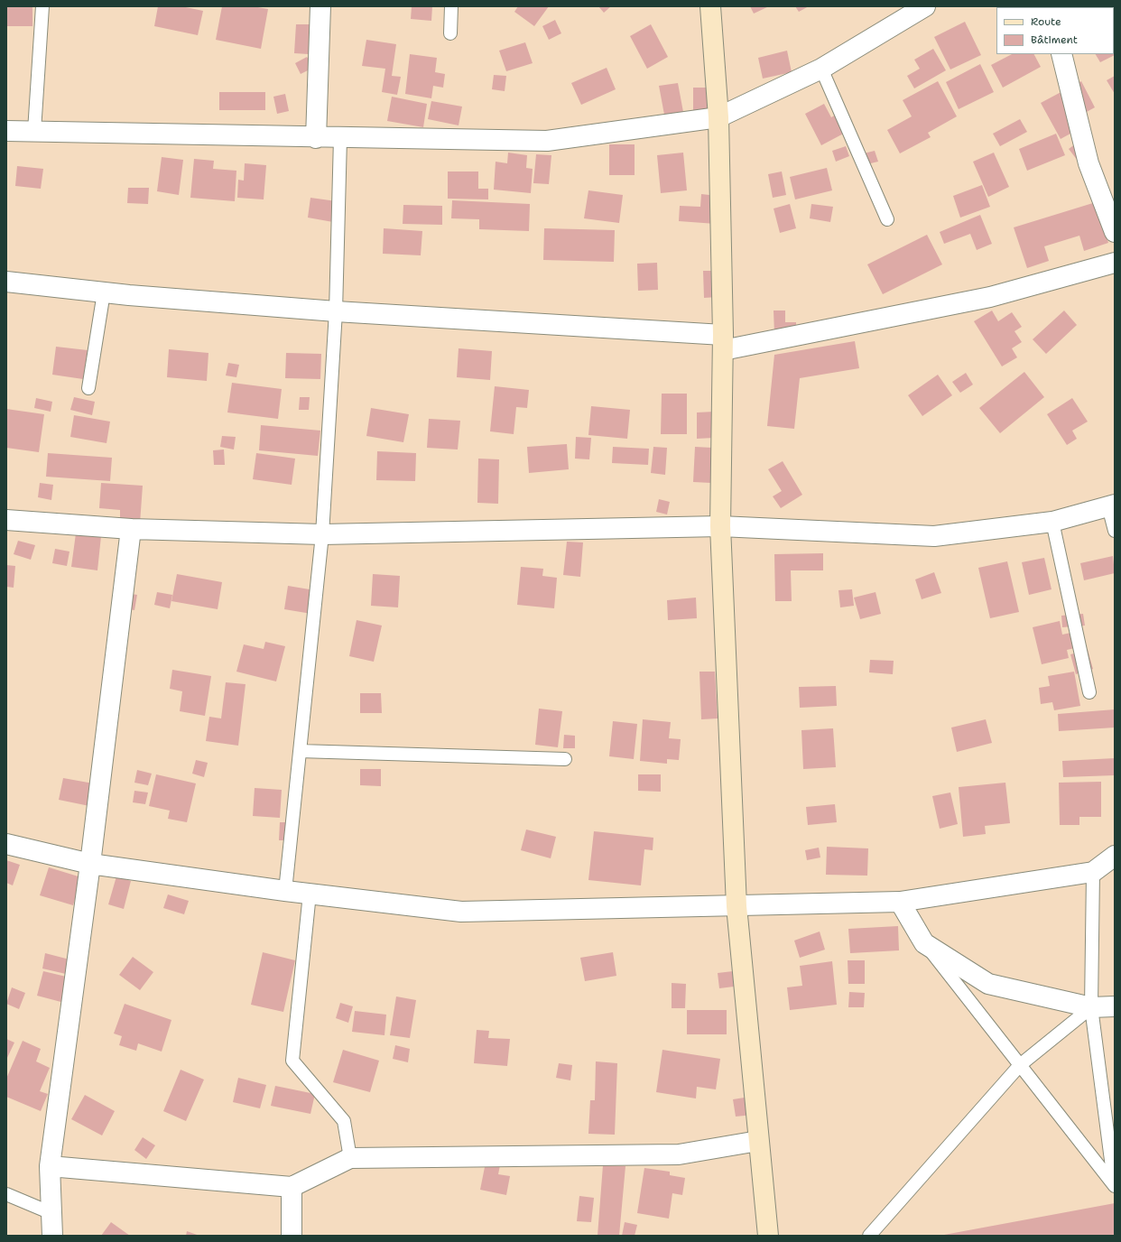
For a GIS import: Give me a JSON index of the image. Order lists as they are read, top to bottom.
{
  "legend": ["Route", "Bâtiment"]
}
